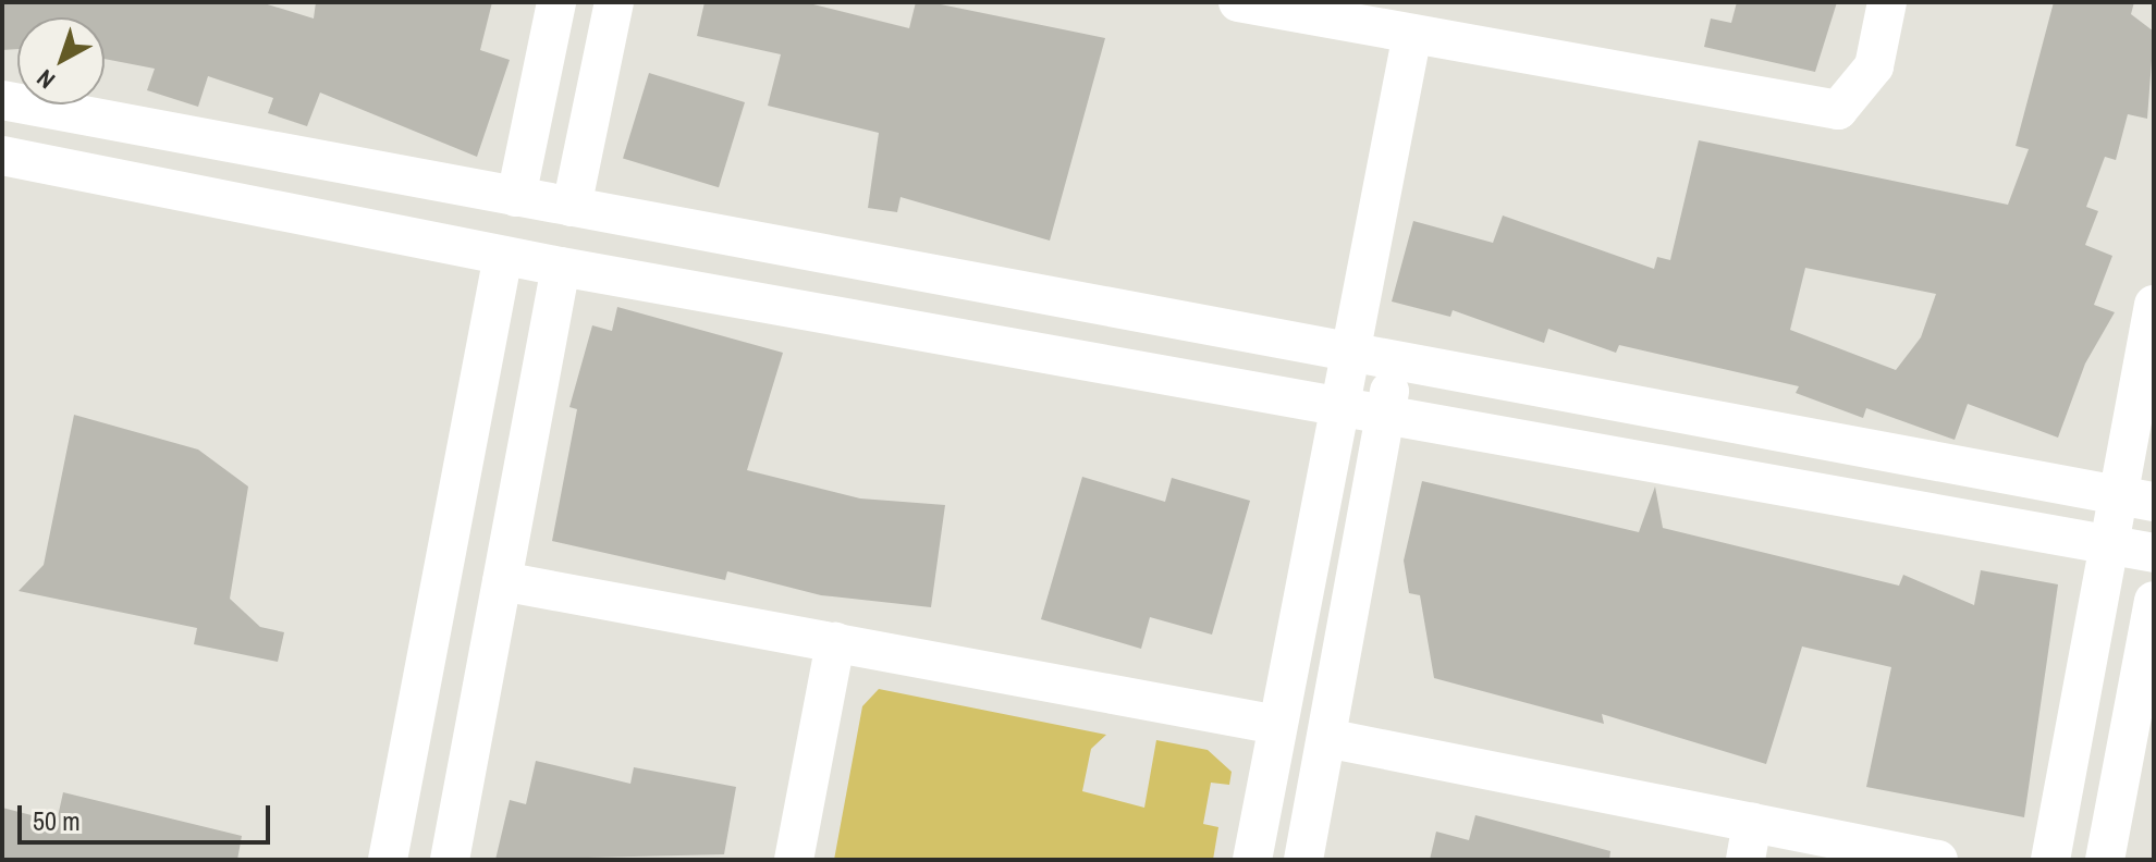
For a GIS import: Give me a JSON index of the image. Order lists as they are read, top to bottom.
{
  "scale_bar": "50 m",
  "north": "bottom left"
}
